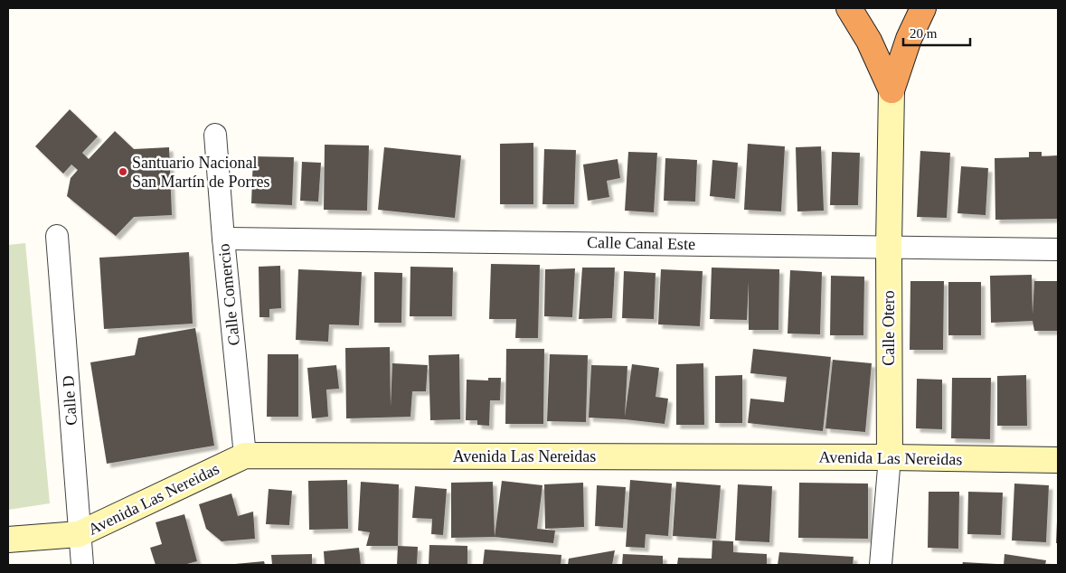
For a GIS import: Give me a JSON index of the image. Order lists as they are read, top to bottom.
{
  "streets": {
    "street": [
      "Calle Canal Este",
      "Calle Comercio",
      "Calle Otero",
      "Calle D",
      "Avenida Las Nereidas"
    ]
  },
  "crossings": [
    ["Calle Canal Este", "Calle Comercio"],
    ["Calle Canal Este", "Calle Otero"],
    ["Calle Comercio", "Avenida Las Nereidas"],
    ["Calle Otero", "Avenida Las Nereidas"],
    ["Calle D", "Avenida Las Nereidas"]
  ],
  "places": ["Santuario Nacional San Martín de Porres"],
  "scale_bar": "20 m"
}
